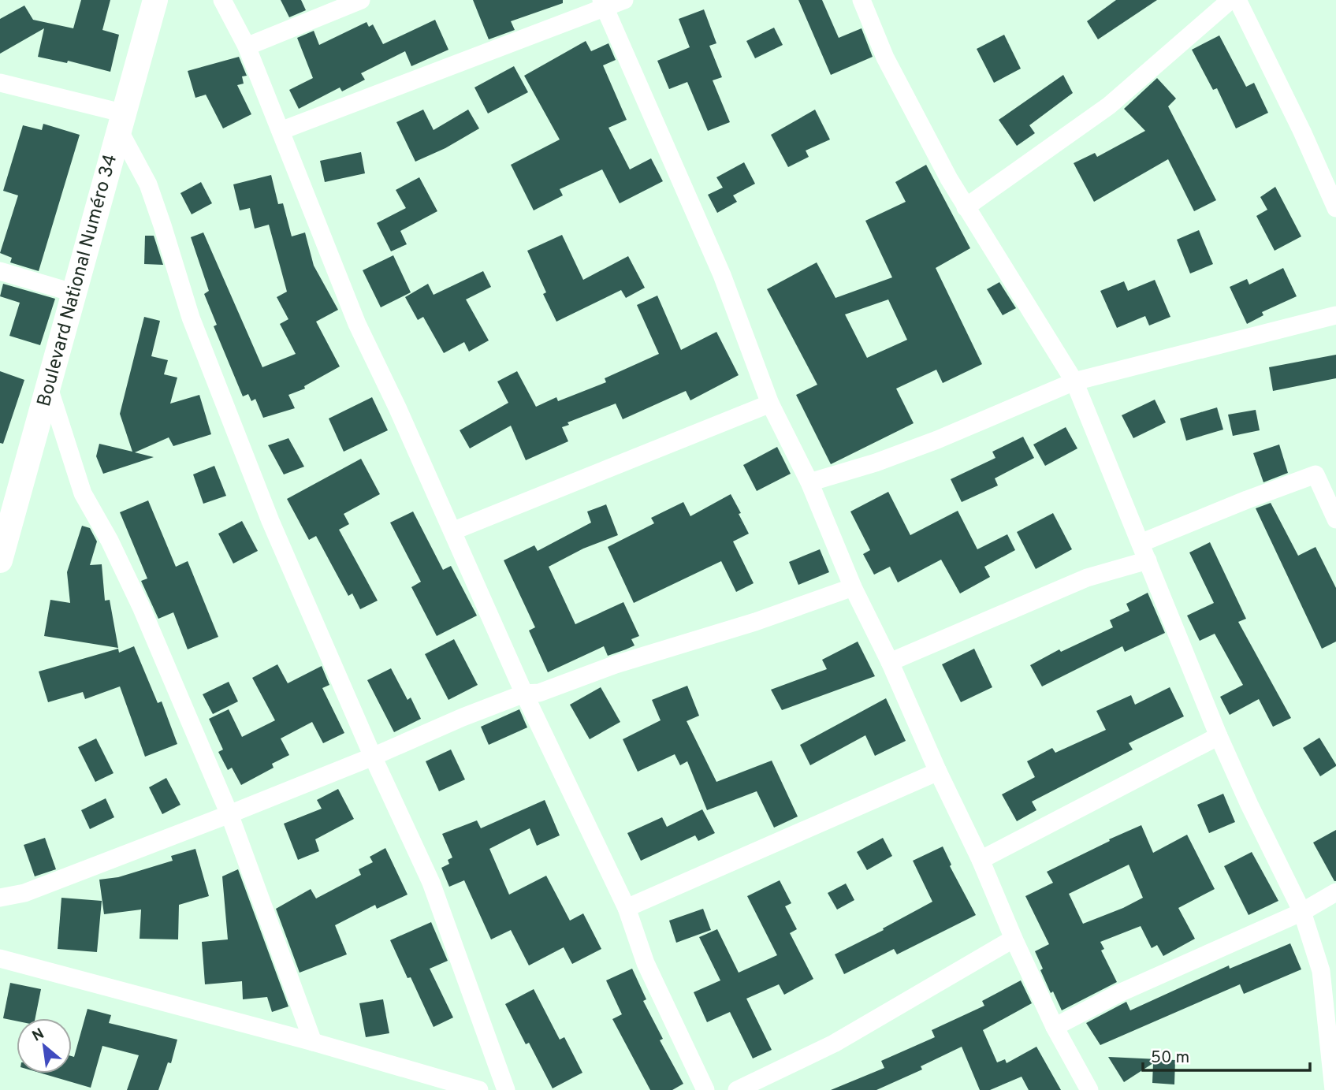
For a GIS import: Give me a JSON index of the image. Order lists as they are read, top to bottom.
{
  "streets": {
    "main road": ["Boulevard National Numéro 34"]
  },
  "scale_bar": "50 m",
  "north": "top left"
}
